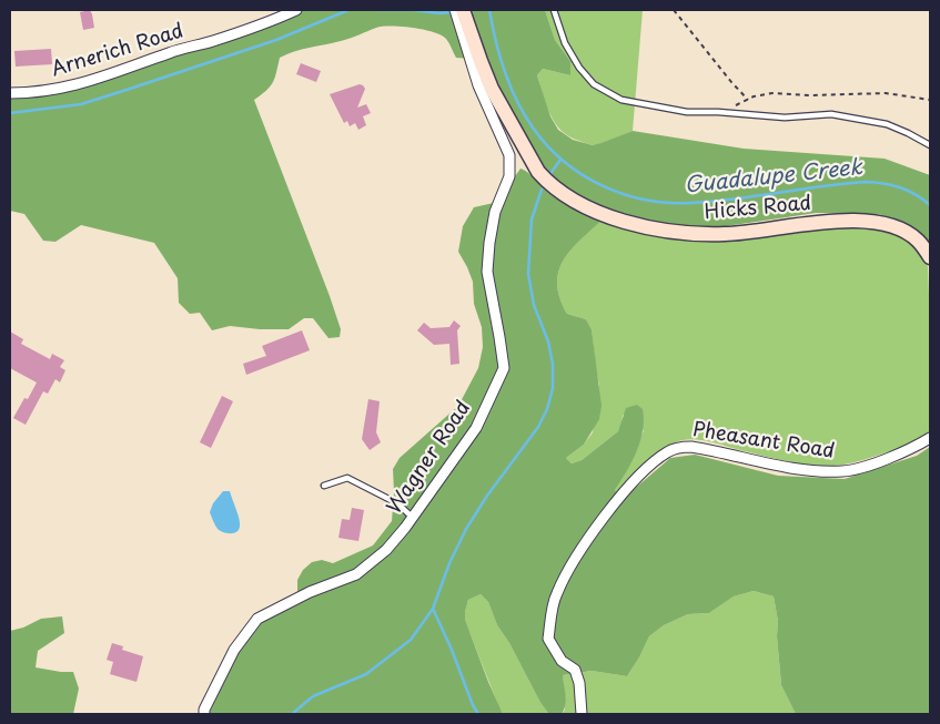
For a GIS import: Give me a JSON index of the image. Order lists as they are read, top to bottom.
{
  "streets": {
    "street": [
      "Arnerich Road",
      "Hicks Road",
      "Pheasant Road",
      "Wagner Road"
    ]
  },
  "water": ["Guadalupe Creek"]
}
